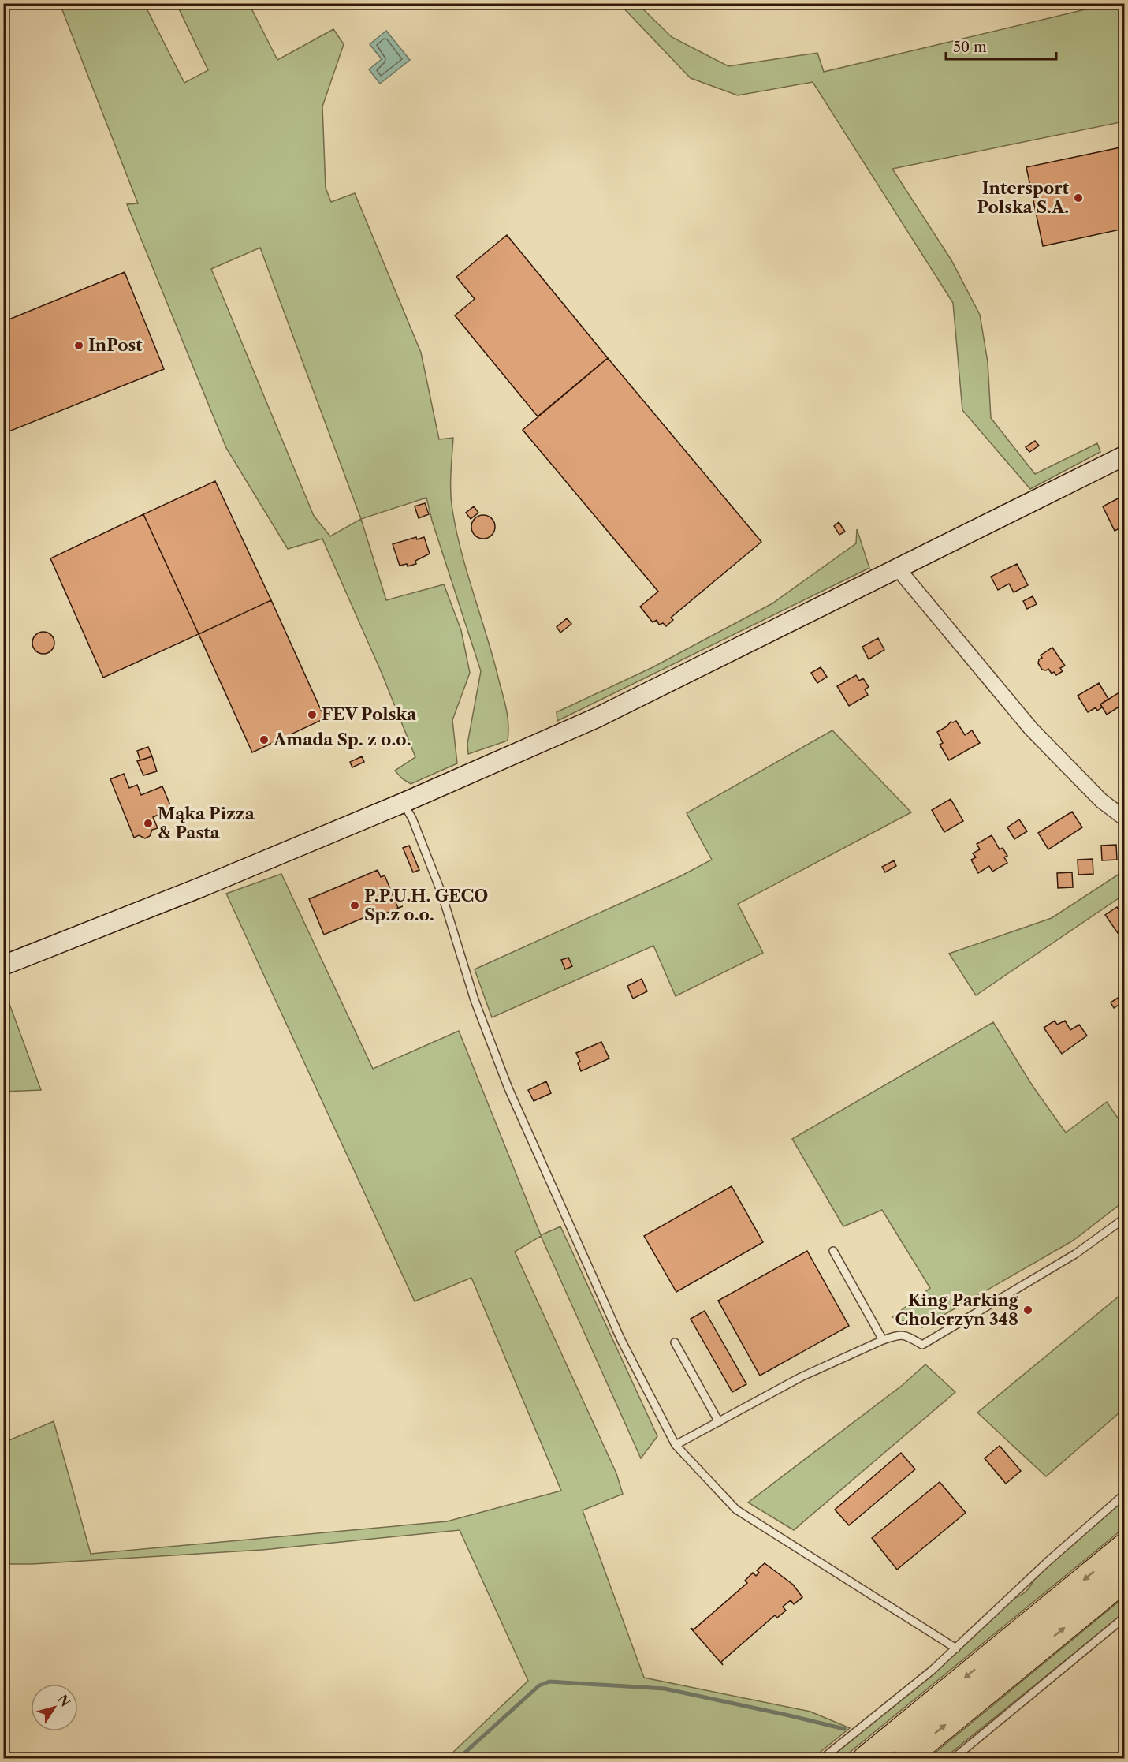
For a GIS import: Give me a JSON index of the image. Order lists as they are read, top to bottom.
{
  "places": [
    "Intersport Polska S.A.",
    "InPost",
    "FEV Polska",
    "Amada Sp. z o.o.",
    "Mąka Pizza & Pasta",
    "P.P.U.H. GECO Sp.z o.o.",
    "King Parking Cholerzyn 348"
  ],
  "scale_bar": "50 m",
  "north": "top right"
}
